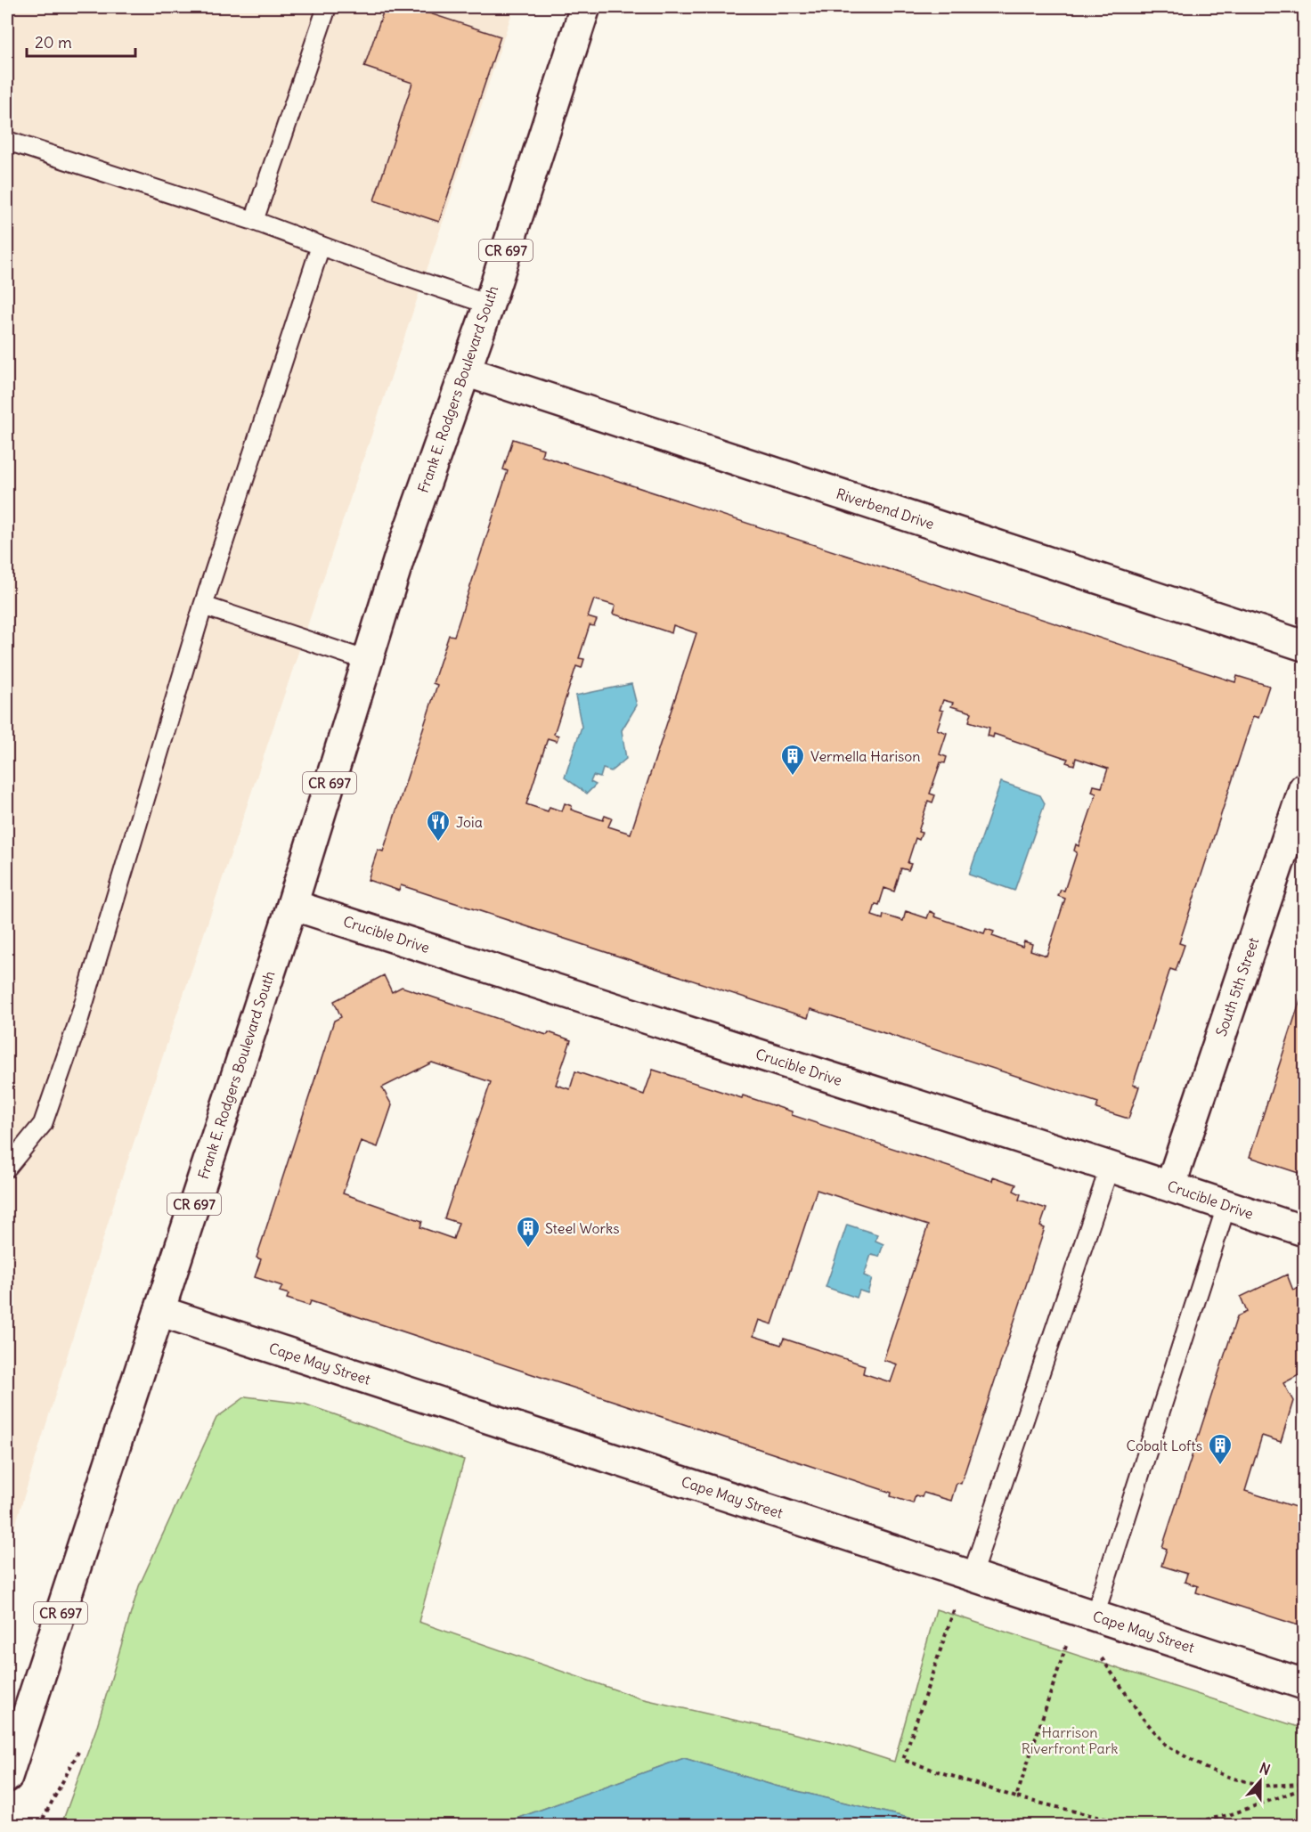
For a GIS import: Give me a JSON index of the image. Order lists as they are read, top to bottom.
{
  "streets": {
    "street": [
      "CR 697",
      "Frank E. Rodgers Boulevard South",
      "Riverbend Drive",
      "Crucible Drive",
      "South 5th Street",
      "Cape May Street"
    ]
  },
  "crossings": [
    ["Frank E. Rodgers Boulevard South", "Riverbend Drive"],
    ["Frank E. Rodgers Boulevard South", "Crucible Drive"],
    ["Frank E. Rodgers Boulevard South", "Cape May Street"],
    ["Crucible Drive", "South 5th Street"]
  ],
  "parks": ["Harrison Riverfront Park"],
  "places": {
    "building": ["Vermella Harison", "Steel Works", "Cobalt Lofts"],
    "restaurant": ["Joia"]
  },
  "scale_bar": "20 m",
  "north": "top"
}
